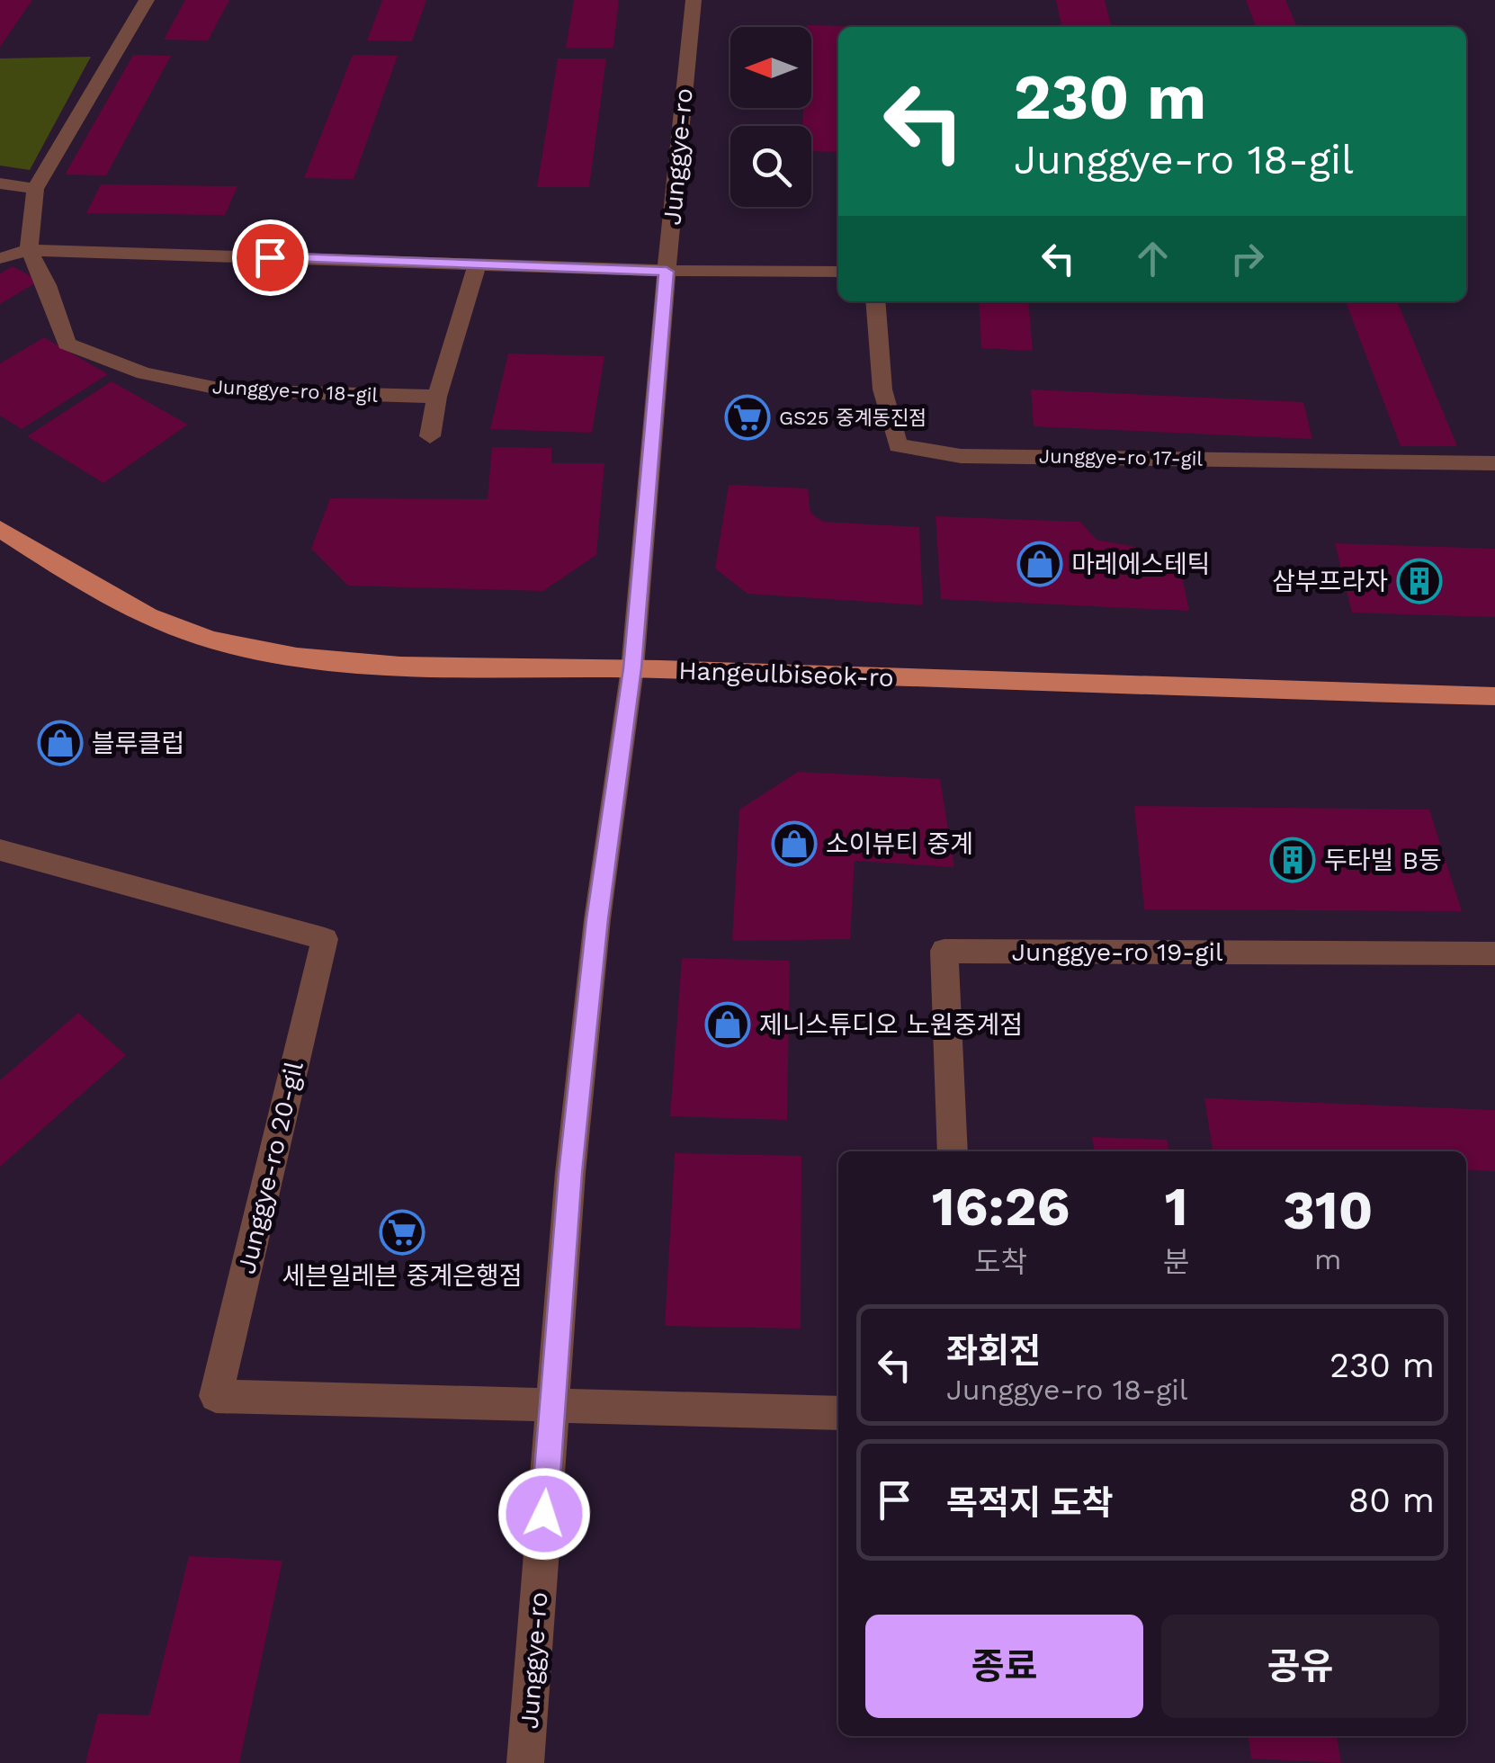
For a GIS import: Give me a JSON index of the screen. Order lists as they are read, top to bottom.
{
  "streets": {
    "main road": ["Hangeulbiseok-ro"],
    "street": [
      "Junggye-ro",
      "Junggye-ro 18-gil",
      "Junggye-ro 17-gil",
      "Junggye-ro 19-gil",
      "Junggye-ro 20-gil"
    ]
  },
  "crossings": [
    ["Junggye-ro", "Hangeulbiseok-ro"],
    ["Junggye-ro", "Junggye-ro 20-gil"]
  ],
  "places": {
    "supermarket": ["GS25 중계동진점", "세븐일레븐 중계은행점"],
    "shop": [
      "마레에스테틱",
      "블루클럽",
      "소이뷰티 중계",
      "제니스튜디오 노원중계점"
    ],
    "building": ["삼부프라자", "두타빌 B동"]
  },
  "north": "left",
  "page": {
    "turn": ["230 m", "Junggye-ro 18-gil"],
    "eta": [
      "16:26",
      "도착",
      "1",
      "분",
      "310",
      "m"
    ],
    "list": [
      {
        "name": "좌회전",
        "note": "Junggye-ro 18-gil",
        "value": "230 m"
      },
      {
        "name": "목적지 도착",
        "value": "80 m"
      }
    ],
    "buttons": ["종료", "공유"]
  }
}
